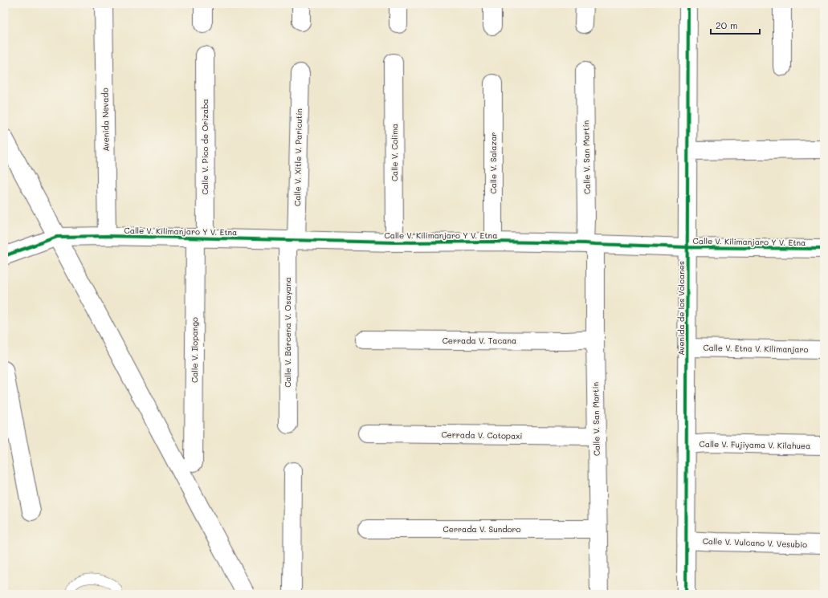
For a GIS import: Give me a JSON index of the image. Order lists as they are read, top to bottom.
{
  "streets": {
    "street": [
      "Avenida Nevado",
      "Calle V. Pico de Orizaba",
      "Calle V. Colima",
      "Calle V. Xitle V. Paricutín",
      "Calle V. San Martín",
      "Calle V. Salazar",
      "Calle V. Kilimanjaro Y V. Etna",
      "Avenida de los Volcanes",
      "Calle V. Bárcena V. Osayana",
      "Cerrada V. Tacana",
      "Calle V. Etna V. Kilimanjaro",
      "Calle V. Ilopango",
      "Cerrada V. Cotopaxi",
      "Calle V. Fujiyama V. Kilahuea",
      "Cerrada V. Sundoro",
      "Calle V. Vulcano V. Vesubio"
    ]
  },
  "crossings": [
    ["Avenida Nevado", "Calle V. Kilimanjaro Y V. Etna"],
    ["Calle V. Pico de Orizaba", "Calle V. Kilimanjaro Y V. Etna"],
    ["Calle V. Pico de Orizaba", "Calle V. Ilopango"],
    ["Calle V. Colima", "Calle V. Kilimanjaro Y V. Etna"],
    ["Calle V. Xitle V. Paricutín", "Calle V. Kilimanjaro Y V. Etna"],
    ["Calle V. Xitle V. Paricutín", "Calle V. Bárcena V. Osayana"],
    ["Calle V. San Martín", "Calle V. Kilimanjaro Y V. Etna"],
    ["Calle V. San Martín", "Cerrada V. Tacana"],
    ["Calle V. San Martín", "Cerrada V. Cotopaxi"],
    ["Calle V. San Martín", "Cerrada V. Sundoro"],
    ["Calle V. Salazar", "Calle V. Kilimanjaro Y V. Etna"],
    ["Calle V. Kilimanjaro Y V. Etna", "Avenida de los Volcanes"],
    ["Calle V. Kilimanjaro Y V. Etna", "Calle V. Bárcena V. Osayana"],
    ["Calle V. Kilimanjaro Y V. Etna", "Calle V. Ilopango"],
    ["Avenida de los Volcanes", "Calle V. Etna V. Kilimanjaro"],
    ["Avenida de los Volcanes", "Calle V. Fujiyama V. Kilahuea"],
    ["Avenida de los Volcanes", "Calle V. Vulcano V. Vesubio"]
  ],
  "scale_bar": "20 m"
}
